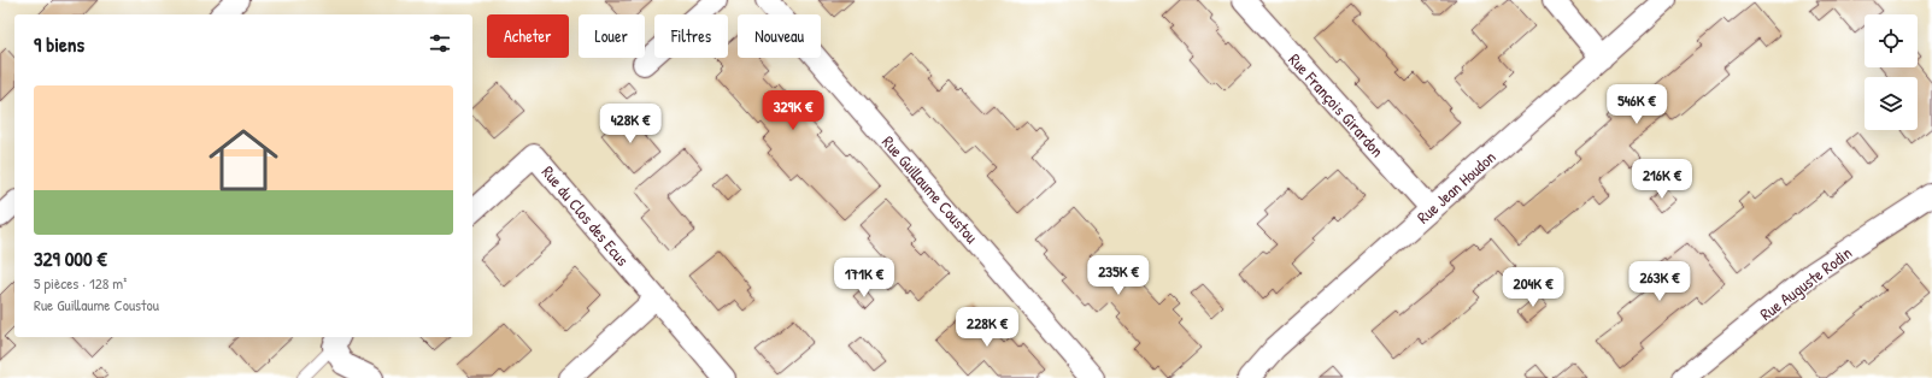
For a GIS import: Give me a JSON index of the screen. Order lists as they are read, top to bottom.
{
  "streets": {
    "street": [
      "Rue François Girardon",
      "Rue Jean Houdon",
      "Rue Guillaume Coustou",
      "Rue du Clos des Ecus",
      "Rue Auguste Rodin"
    ]
  },
  "crossings": [
    ["Rue François Girardon", "Rue Jean Houdon"]
  ],
  "page": {
    "chip": [
      "Acheter",
      "Louer",
      "Filtres",
      "Nouveau"
    ],
    "heading": "9 biens",
    "list": [
      {
        "name": "329 000 €",
        "note": "5 pièces · 128 m² · Rue Guillaume Coustou"
      }
    ],
    "price": [
      "546K €",
      "329K €",
      "428K €",
      "216K €",
      "235K €",
      "171K €",
      "263K €",
      "204K €",
      "228K €"
    ]
  }
}
